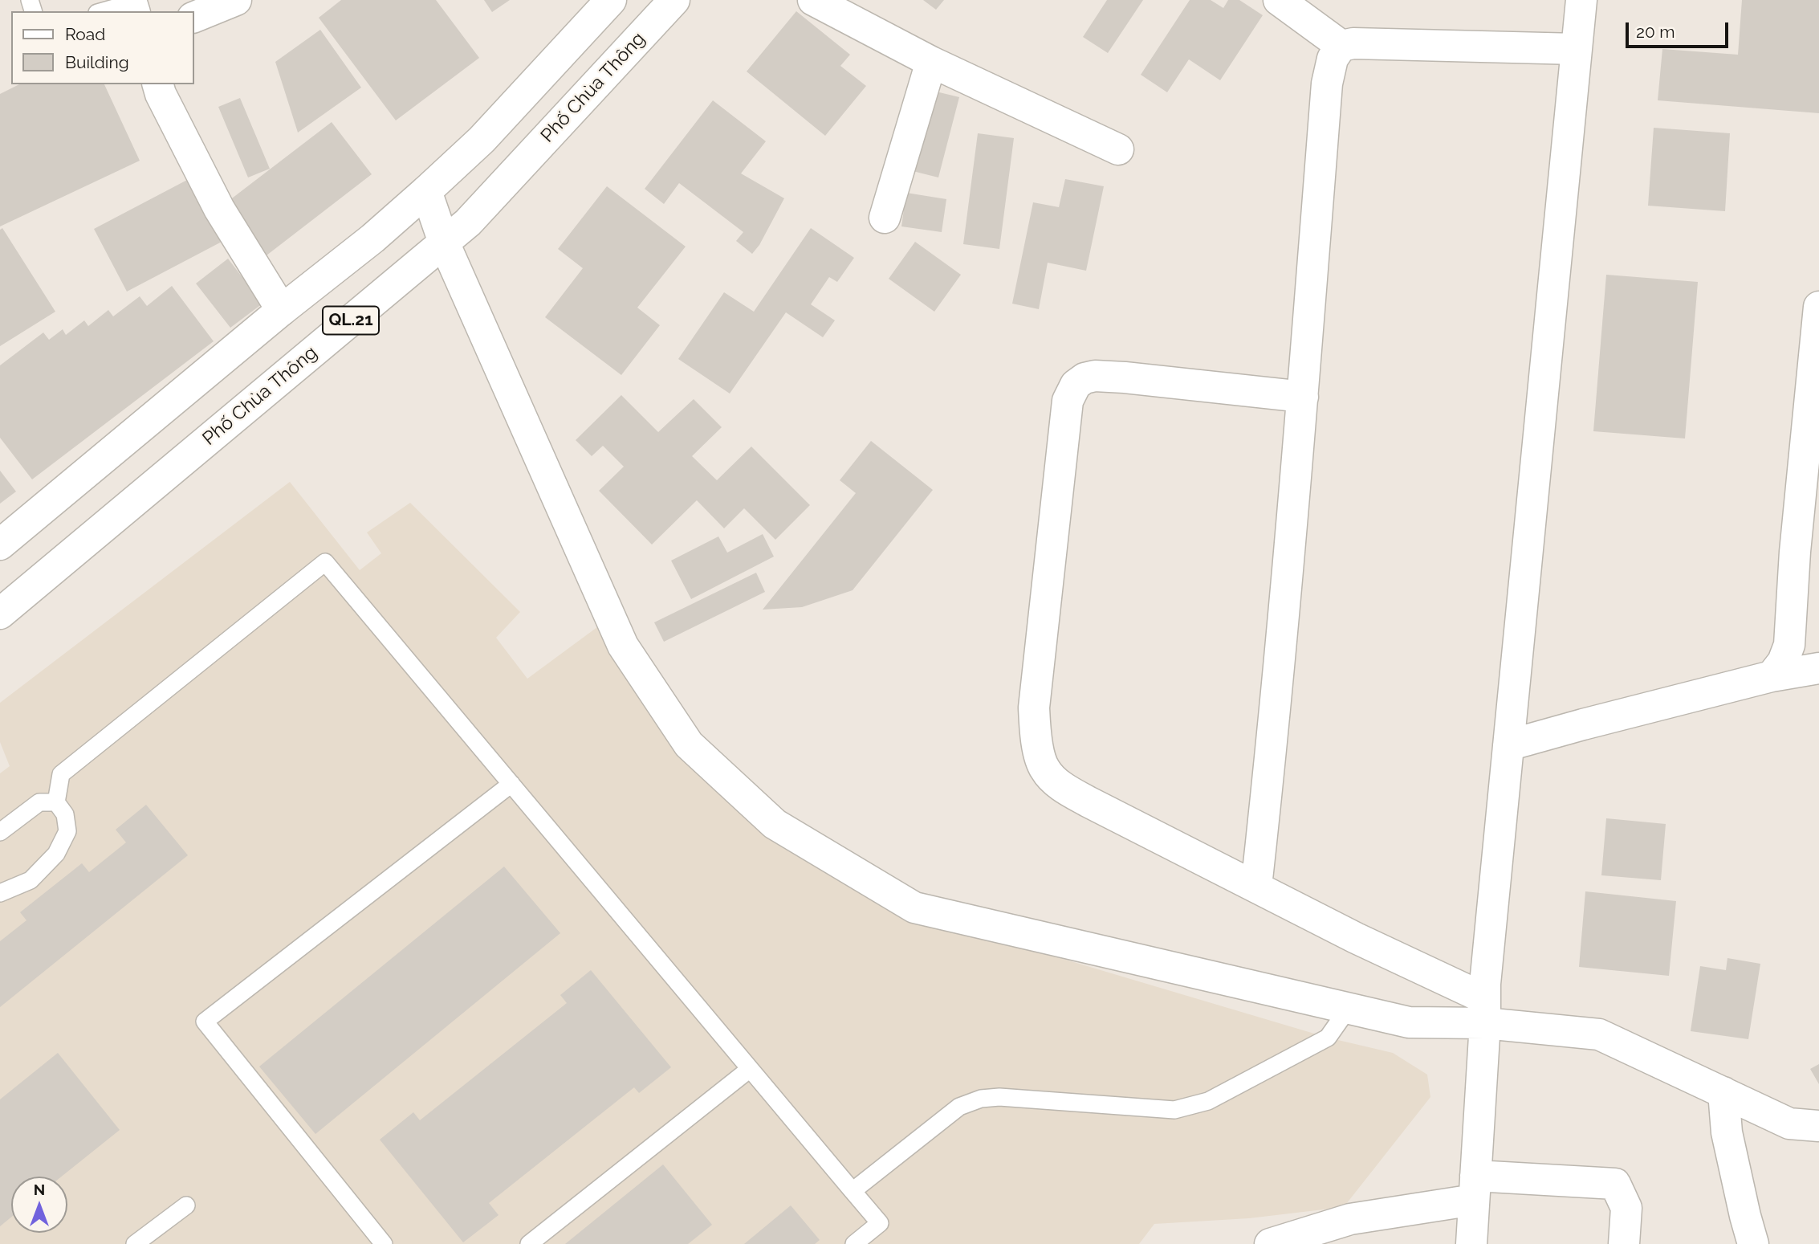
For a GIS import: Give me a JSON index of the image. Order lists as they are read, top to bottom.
{
  "streets": {
    "main road": ["Phố Chùa Thông", "QL.21"]
  },
  "legend": ["Road", "Building"],
  "scale_bar": "20 m",
  "north": "top"
}
